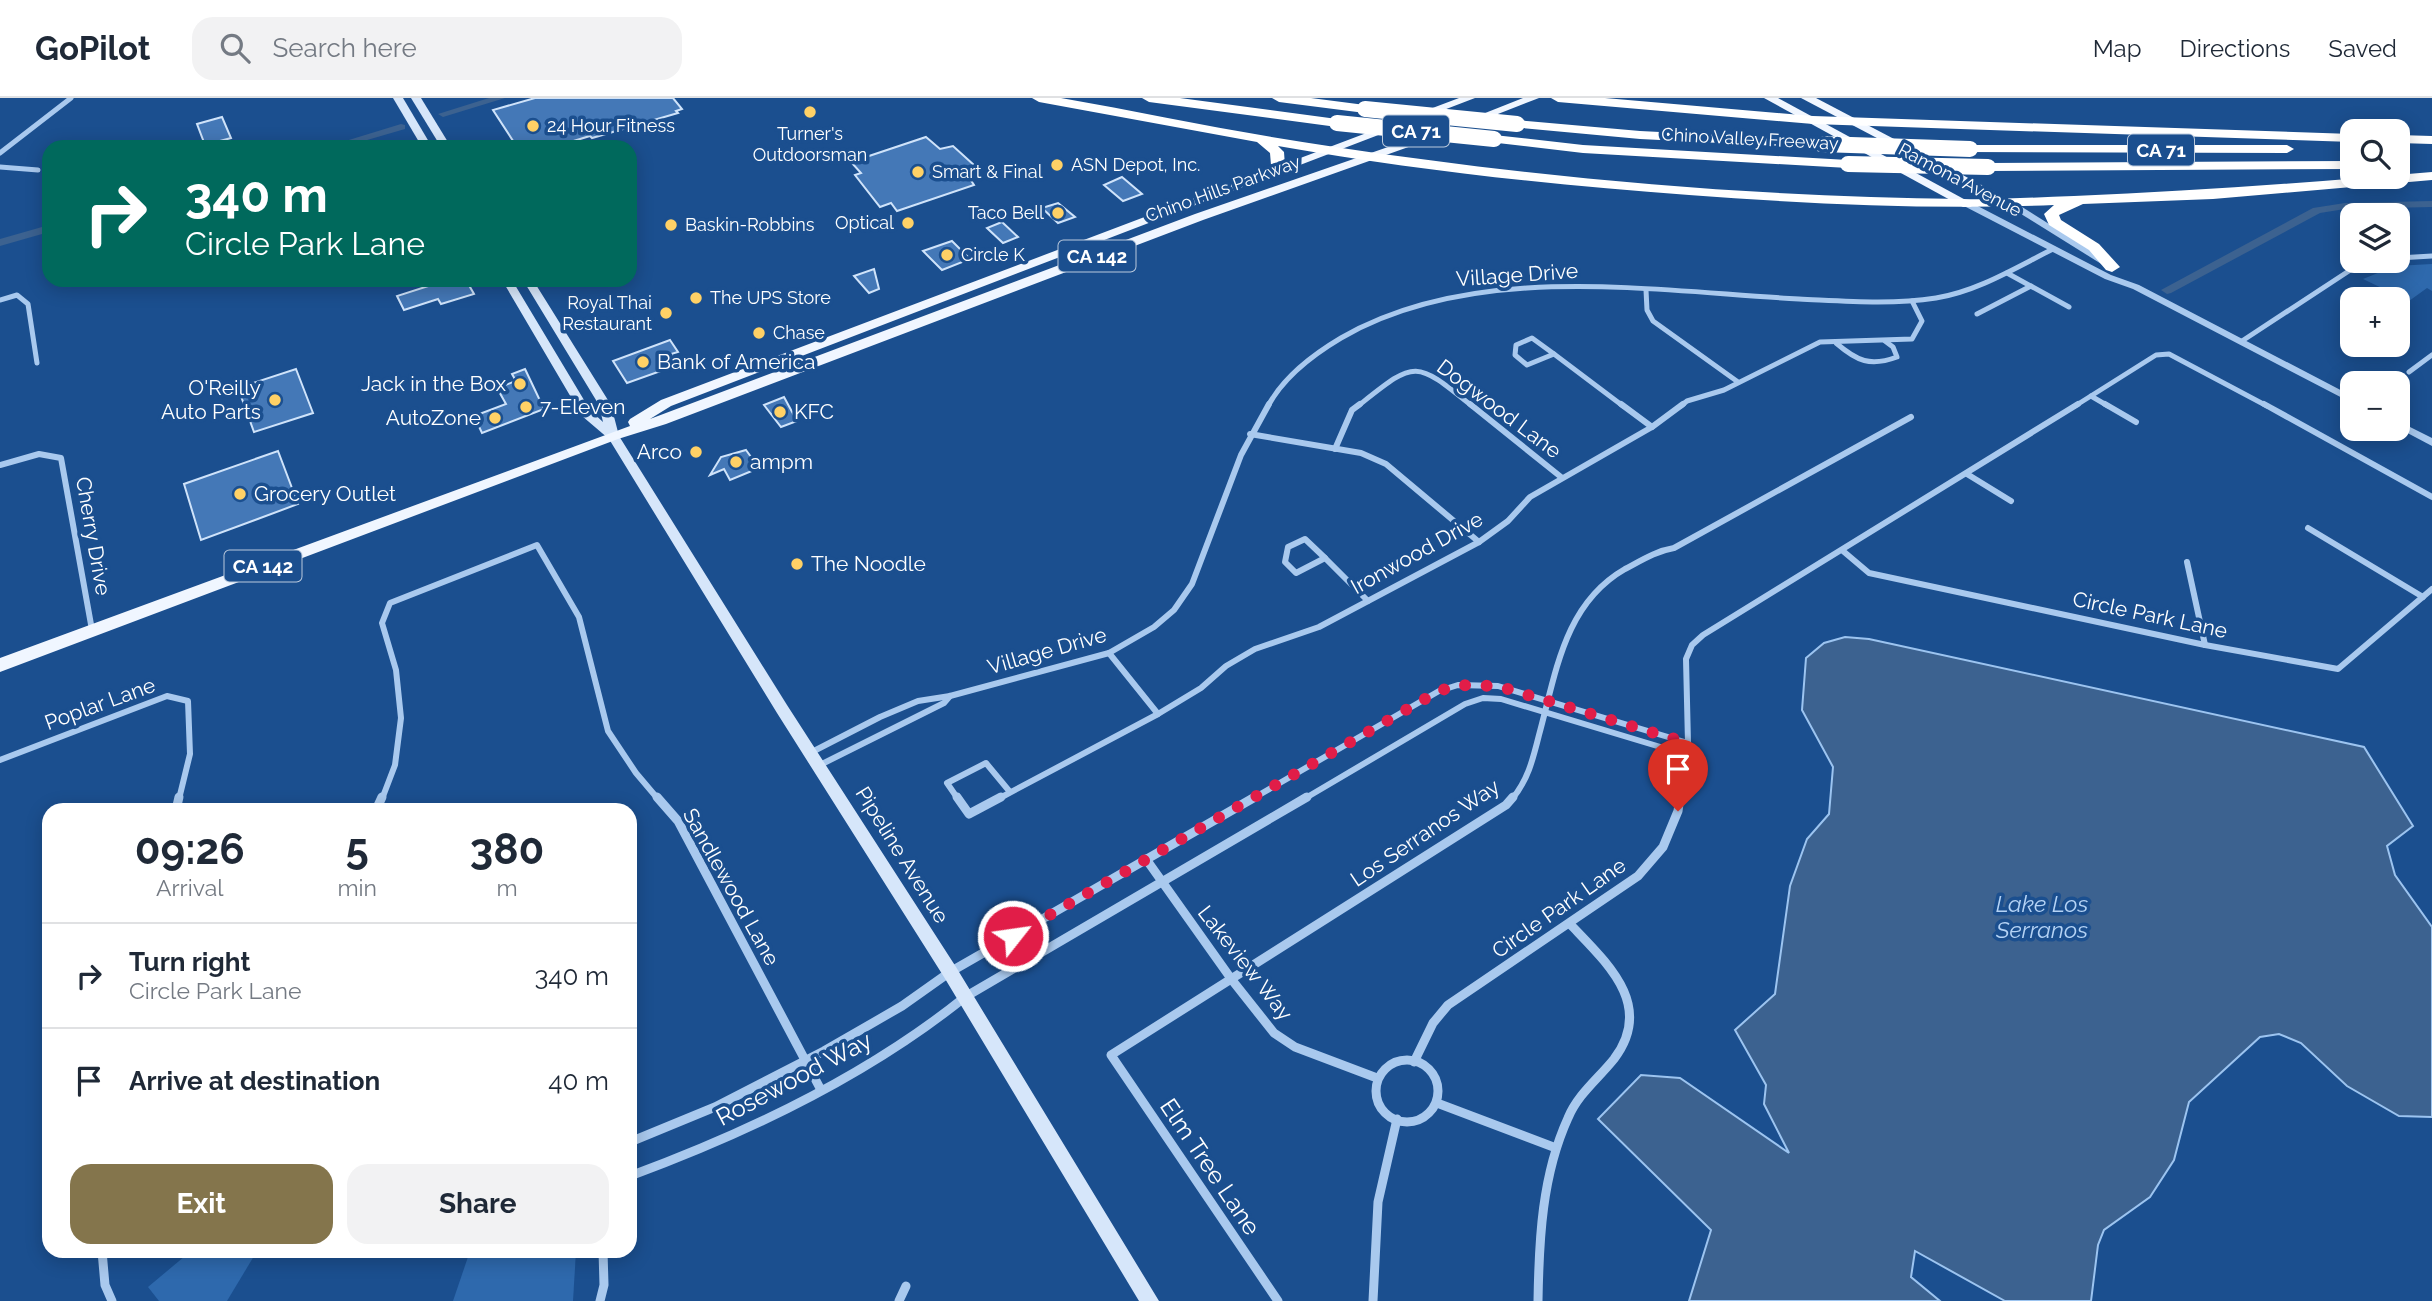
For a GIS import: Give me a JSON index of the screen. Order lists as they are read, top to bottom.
{
  "streets": {
    "highway": ["CA 71", "Chino Valley Freeway"],
    "main road": [
      "Ramona Avenue",
      "Chino Hills Parkway",
      "CA 142",
      "Pipeline Avenue"
    ],
    "street": [
      "Village Drive",
      "Dogwood Lane",
      "Cherry Drive",
      "Ironwood Drive",
      "Circle Park Lane",
      "Poplar Lane",
      "Los Serranos Way",
      "Sandlewood Lane",
      "Lakeview Way",
      "Rosewood Way",
      "Elm Tree Lane"
    ]
  },
  "crossings": [
    ["Ramona Avenue", "Village Drive"],
    ["Chino Hills Parkway", "Cherry Drive"],
    ["Chino Hills Parkway", "Pipeline Avenue"],
    ["Village Drive", "Ironwood Drive"],
    ["Village Drive", "Pipeline Avenue"],
    ["Dogwood Lane", "Ironwood Drive"],
    ["Circle Park Lane", "Lakeview Way"],
    ["Circle Park Lane", "Rosewood Way"],
    ["Los Serranos Way", "Lakeview Way"],
    ["Los Serranos Way", "Rosewood Way"],
    ["Los Serranos Way", "Elm Tree Lane"],
    ["Pipeline Avenue", "Rosewood Way"],
    ["Sandlewood Lane", "Rosewood Way"],
    ["Lakeview Way", "Rosewood Way"]
  ],
  "water": ["Lake Los Serranos"],
  "places": [
    "Turner's Outdoorsman",
    "24 Hour Fitness",
    "ASN Depot, Inc.",
    "Smart & Final",
    "Taco Bell",
    "Optical",
    "Baskin-Robbins",
    "Circle K",
    "The UPS Store",
    "Royal Thai Restaurant",
    "Chase",
    "Bank of America",
    "Jack in the Box",
    "O'Reilly Auto Parts",
    "7-Eleven",
    "KFC",
    "AutoZone",
    "Arco",
    "ampm",
    "Grocery Outlet",
    "The Noodle"
  ],
  "page": {
    "header": "GoPilot",
    "search": "Search here",
    "nav": ["Map", "Directions", "Saved"],
    "map_buttons": ["+", "−"],
    "turn": ["340 m", "Circle Park Lane"],
    "eta": [
      "09:26",
      "Arrival",
      "5",
      "min",
      "380",
      "m"
    ],
    "list": [
      {
        "name": "Turn right",
        "note": "Circle Park Lane",
        "value": "340 m"
      },
      {
        "name": "Arrive at destination",
        "value": "40 m"
      }
    ],
    "buttons": ["Exit", "Share"]
  }
}
